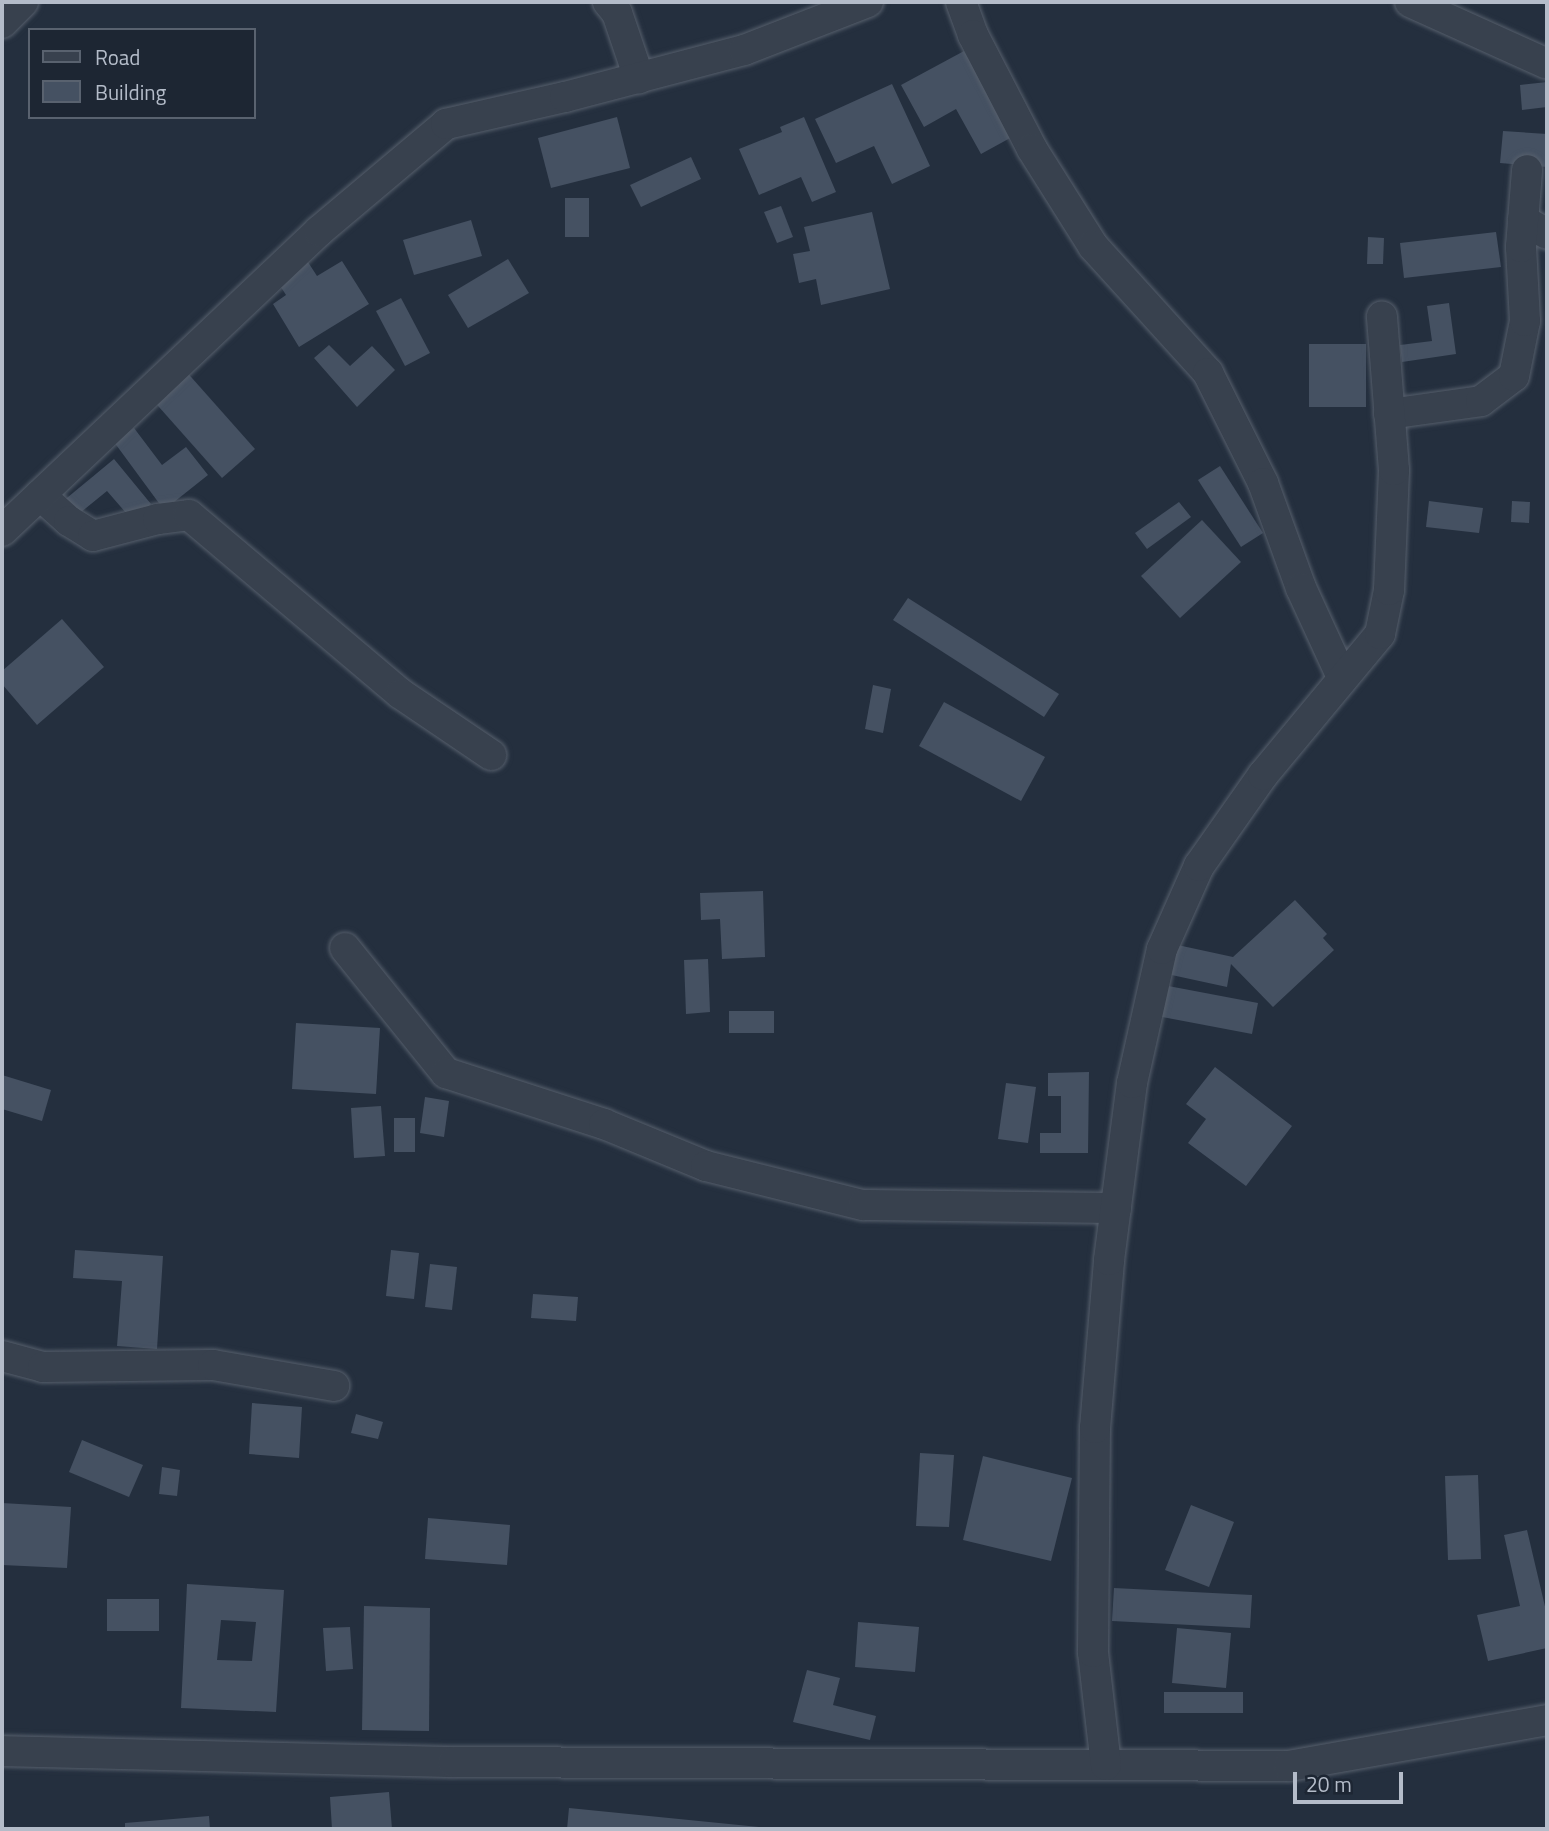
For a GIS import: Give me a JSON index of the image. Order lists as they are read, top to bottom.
{
  "legend": ["Road", "Building"],
  "scale_bar": "20 m"
}
